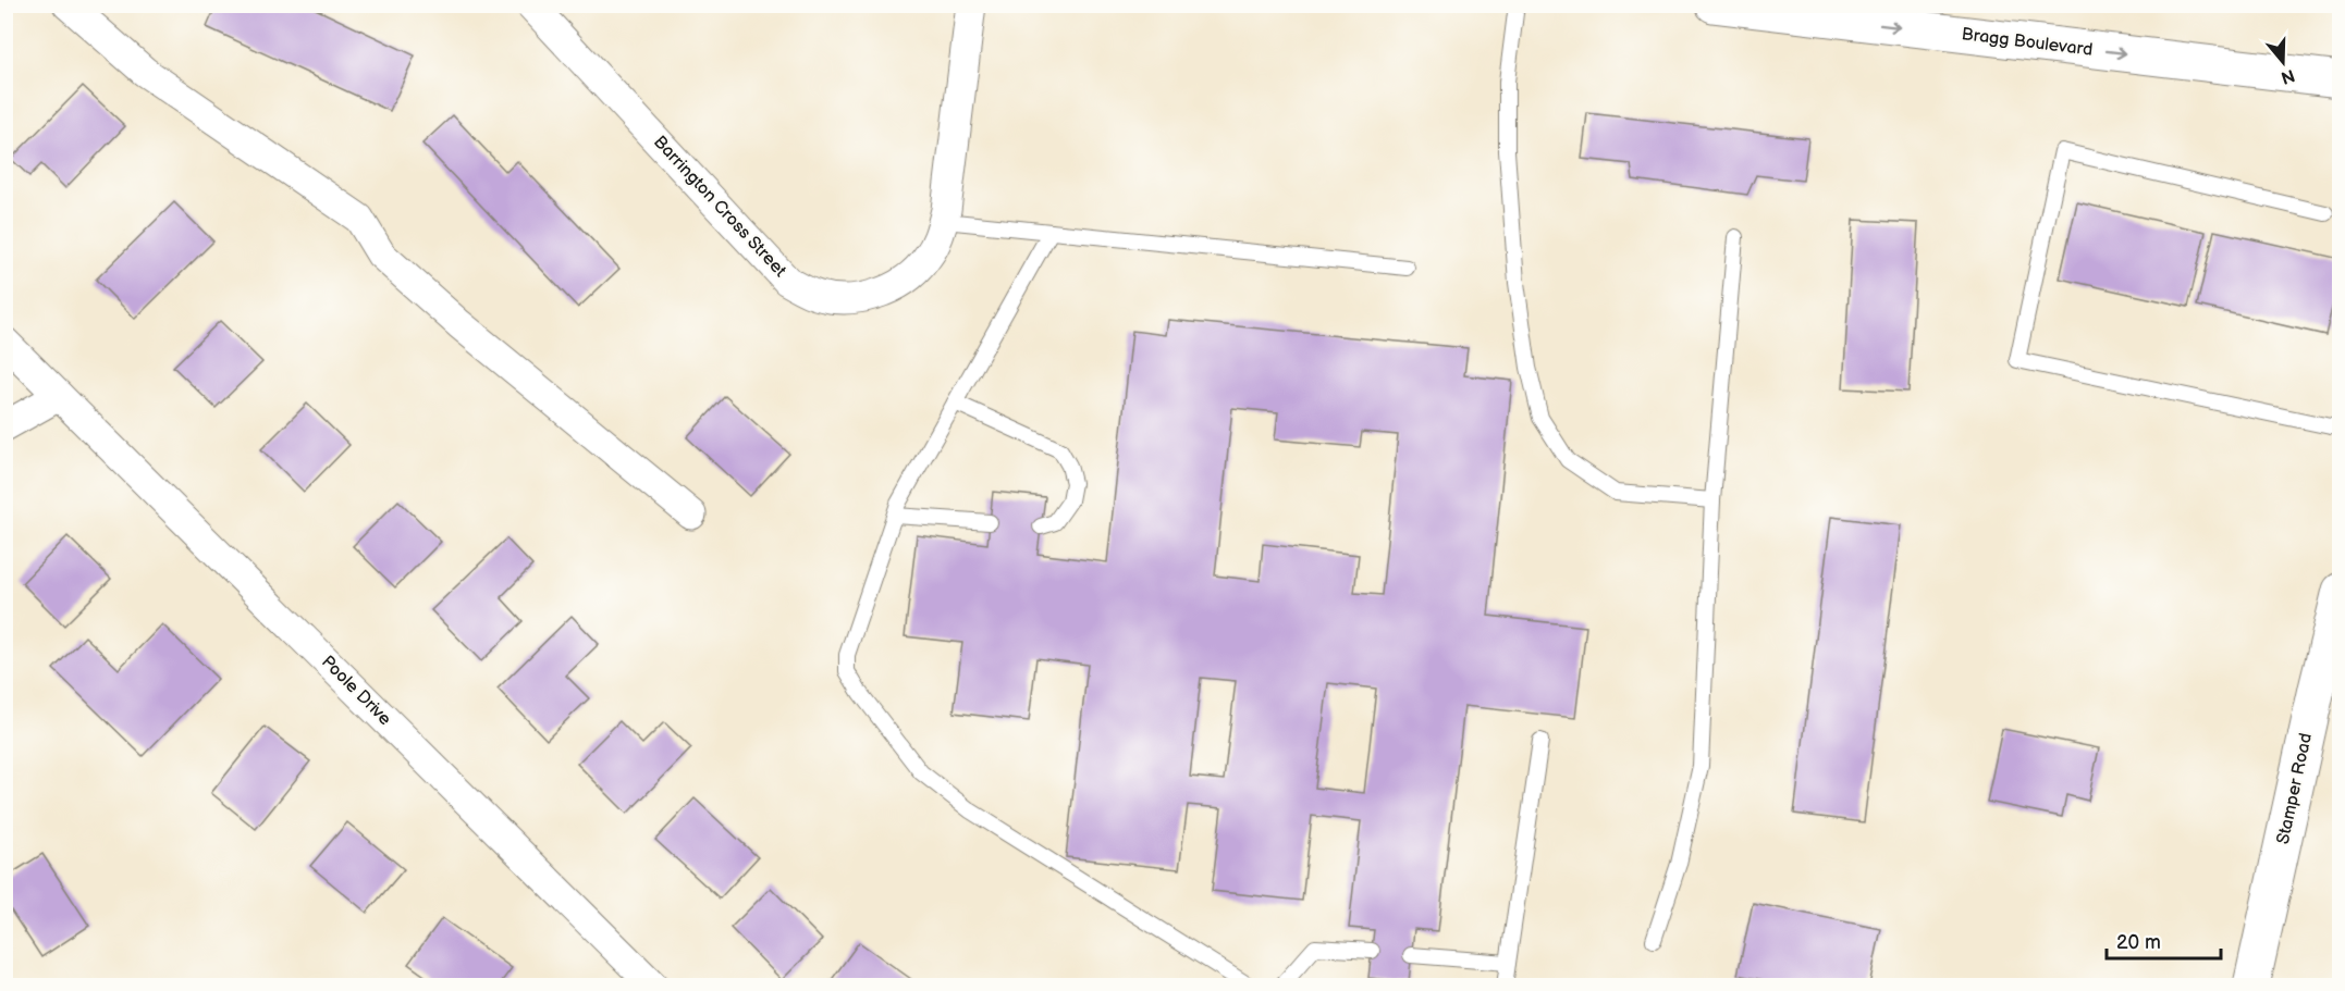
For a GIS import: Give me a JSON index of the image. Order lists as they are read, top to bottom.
{
  "streets": {
    "main road": ["Bragg Boulevard", "Stamper Road"],
    "street": ["Barrington Cross Street", "Poole Drive"]
  },
  "one_way": ["Bragg Boulevard"],
  "scale_bar": "20 m",
  "north": "bottom"
}
